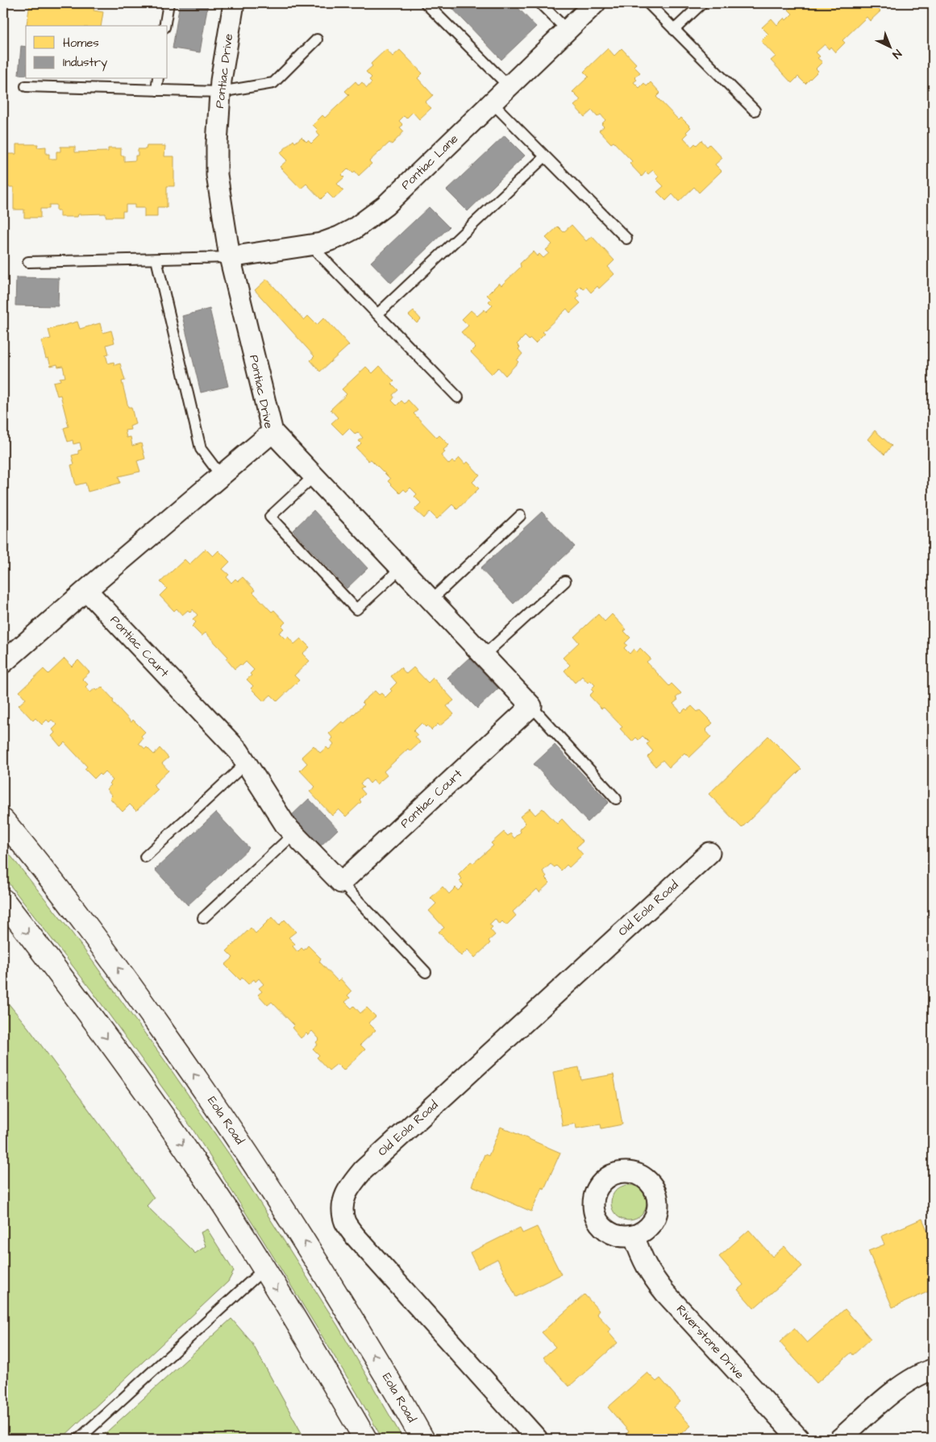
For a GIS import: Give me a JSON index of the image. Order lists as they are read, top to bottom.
{
  "streets": {
    "main road": ["Eola Road"],
    "street": [
      "Pontiac Drive",
      "Pontiac Lane",
      "Pontiac Court",
      "Old Eola Road",
      "Riverstone Drive"
    ]
  },
  "crossings": [
    ["Pontiac Drive", "Pontiac Lane"],
    ["Pontiac Drive", "Pontiac Court"]
  ],
  "legend": ["Homes", "Industry"],
  "north": "bottom right"
}
